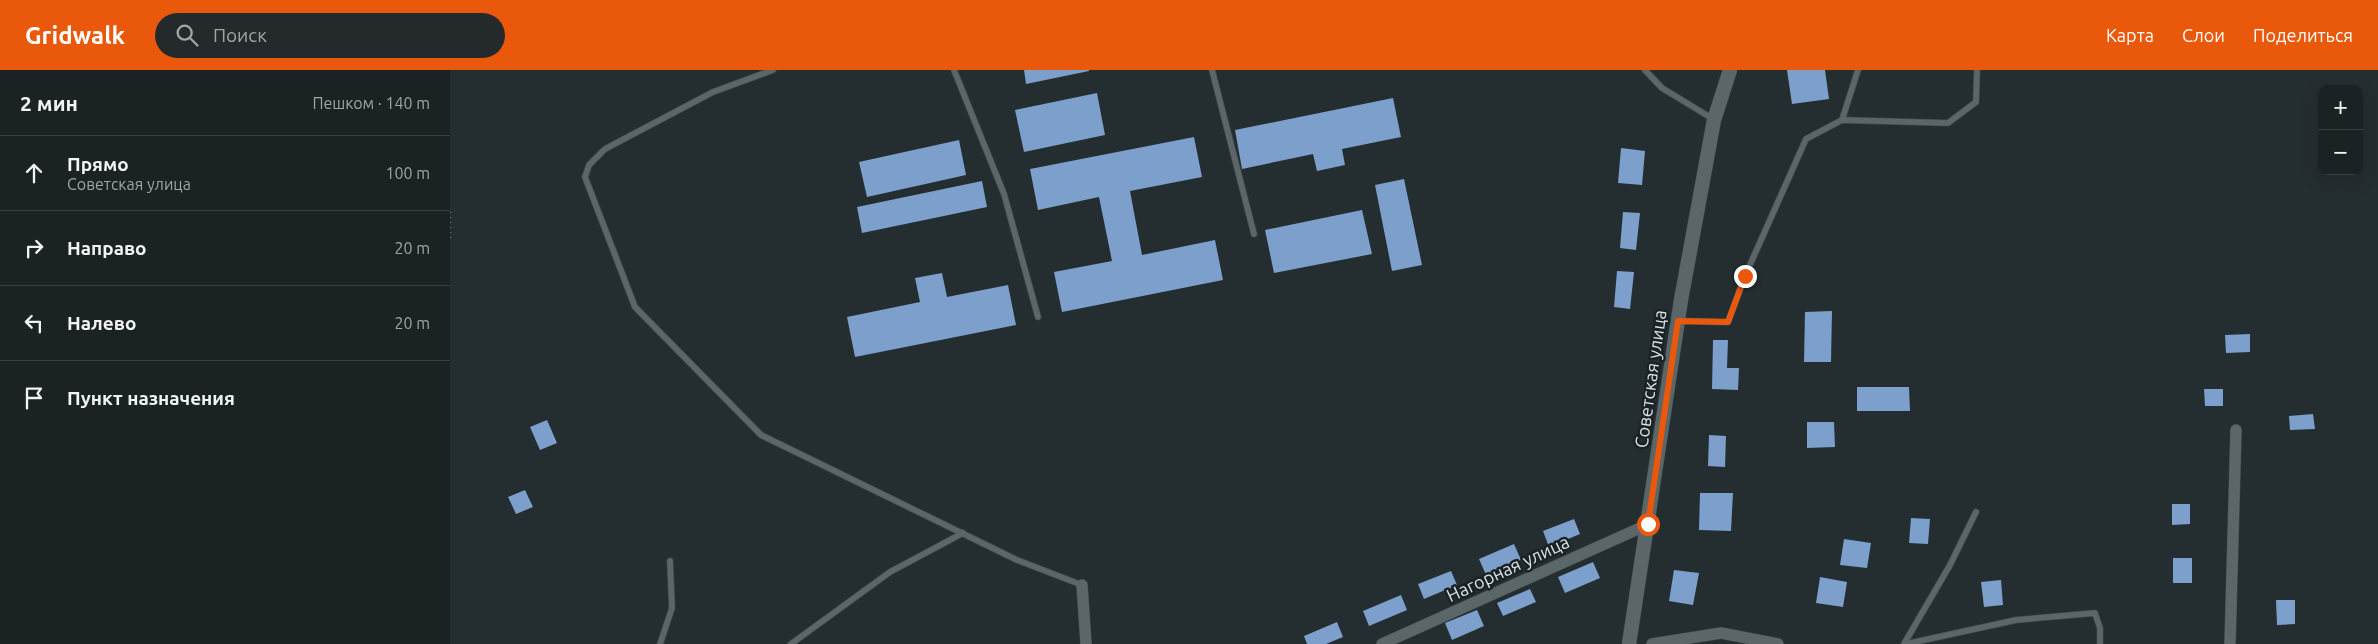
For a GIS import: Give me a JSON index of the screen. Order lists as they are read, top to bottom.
{
  "streets": {
    "street": ["Советская улица", "Нагорная улица"]
  },
  "crossings": [
    ["Советская улица", "Нагорная улица"]
  ],
  "page": {
    "header": "Gridwalk",
    "search": "Поиск",
    "nav": ["Карта", "Слои", "Поделиться"],
    "heading": ["2 мин", "Пешком · 140 m"],
    "map_buttons": ["+", "−"],
    "list": [
      ["Прямо", "Советская улица", "100 m"],
      ["Направо", "20 m"],
      ["Налево", "20 m"],
      "Пункт назначения"
    ]
  }
}
